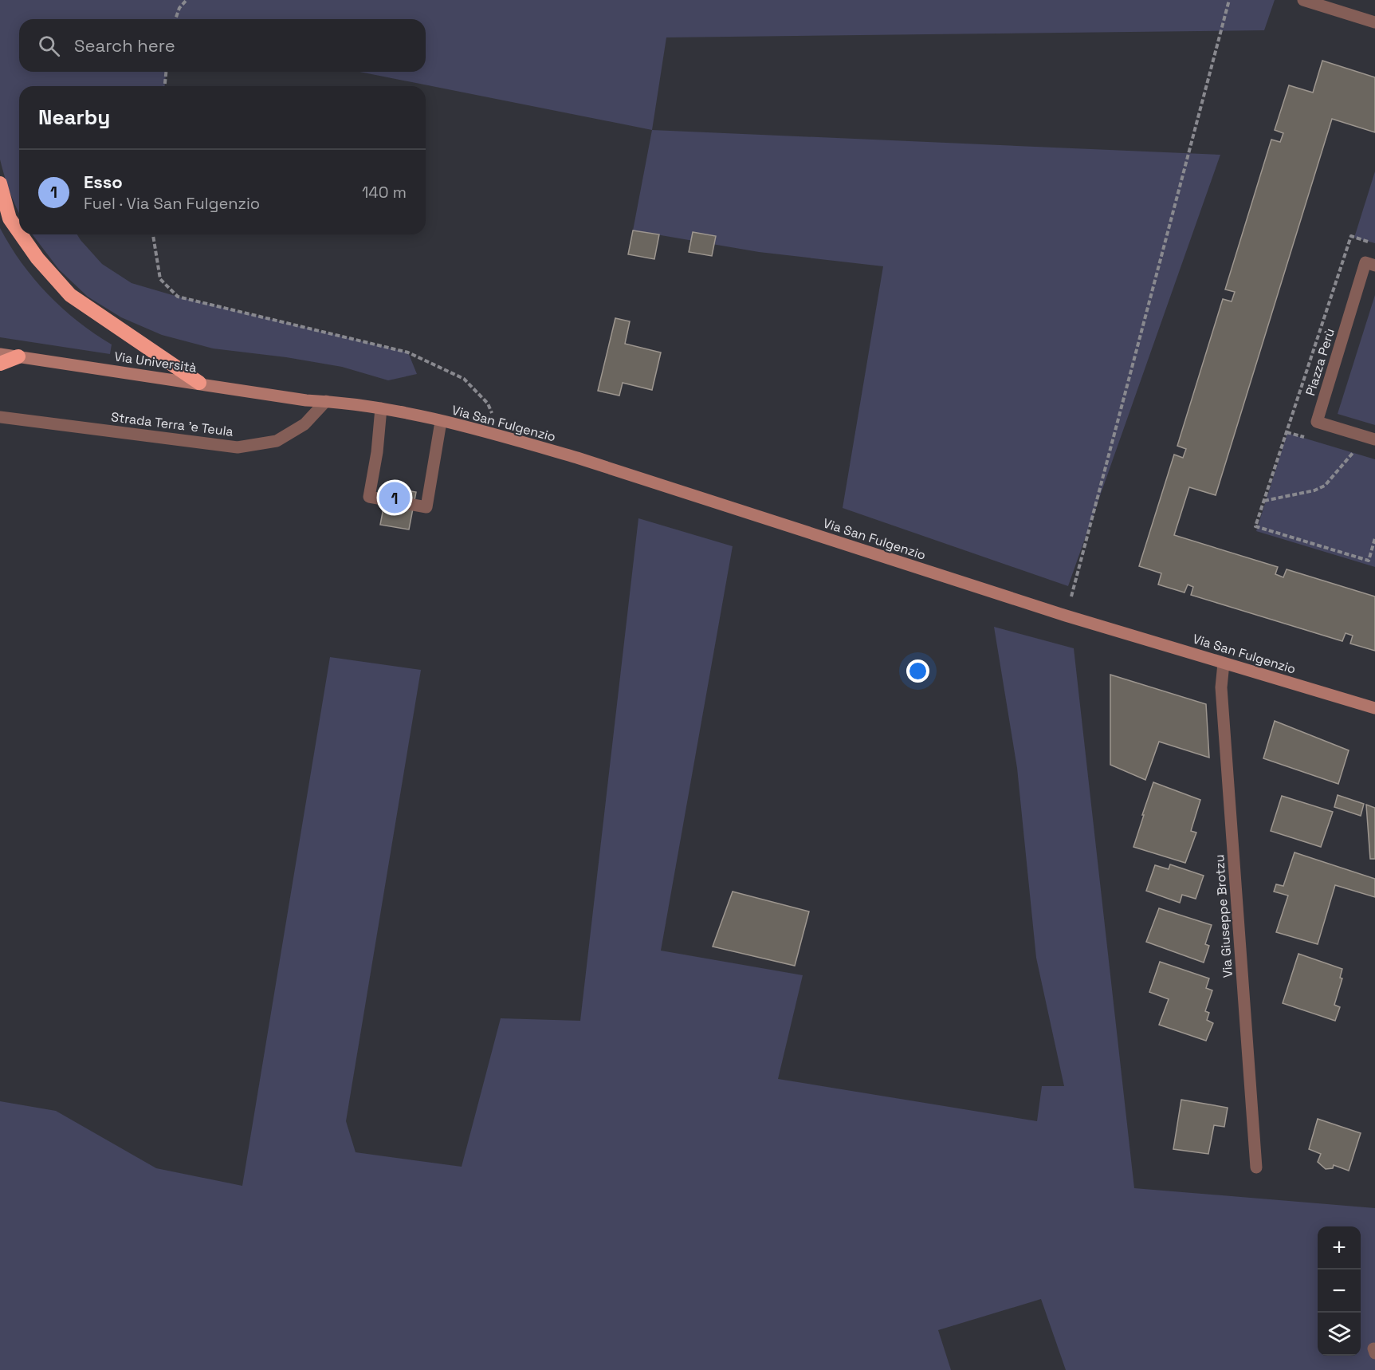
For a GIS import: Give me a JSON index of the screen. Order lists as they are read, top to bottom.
{
  "streets": {
    "street": [
      "Via Università",
      "Piazza Perù",
      "Via San Fulgenzio",
      "Strada Terra 'e Teula",
      "Via Giuseppe Brotzu"
    ]
  },
  "crossings": [
    ["Via Università", "Via San Fulgenzio"],
    ["Via Università", "Strada Terra 'e Teula"],
    ["Via San Fulgenzio", "Strada Terra 'e Teula"],
    ["Via San Fulgenzio", "Via Giuseppe Brotzu"]
  ],
  "page": {
    "search": "Search here",
    "heading": "Nearby",
    "list": [
      {
        "mark": "1",
        "name": "Esso",
        "note": "Fuel · Via San Fulgenzio",
        "value": "140 m"
      }
    ],
    "pins": "1",
    "map_buttons": ["+", "−"]
  }
}
